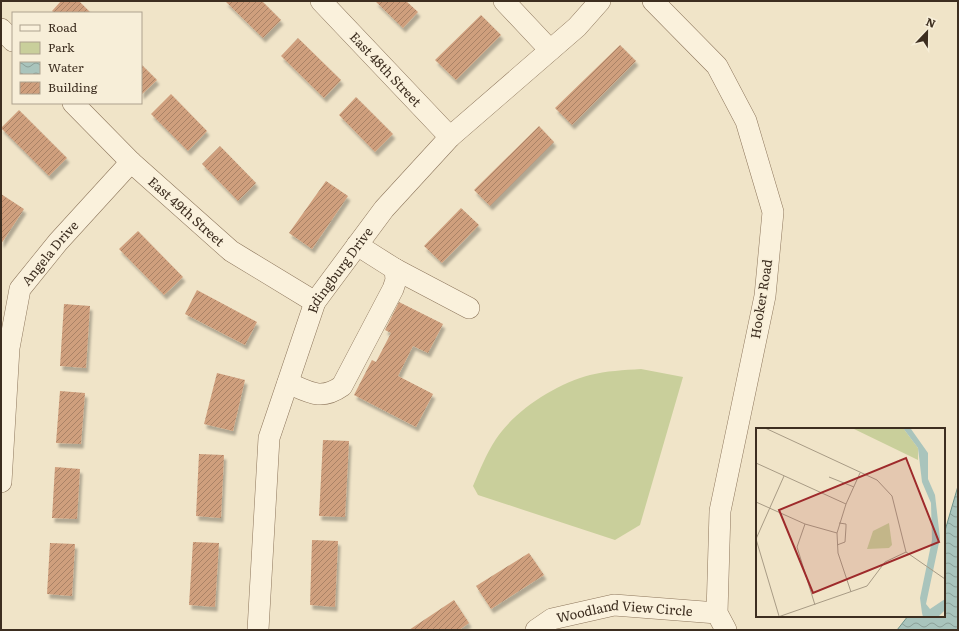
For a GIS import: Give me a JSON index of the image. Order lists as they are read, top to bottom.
{
  "streets": {
    "street": [
      "East 48th Street",
      "East 49th Street",
      "Angela Drive",
      "Edingburg Drive",
      "Hooker Road",
      "Woodland View Circle"
    ]
  },
  "crossings": [
    ["East 48th Street", "Edingburg Drive"],
    ["East 49th Street", "Angela Drive"],
    ["East 49th Street", "Edingburg Drive"],
    ["Hooker Road", "Woodland View Circle"]
  ],
  "legend": [
    "Road",
    "Park",
    "Water",
    "Building"
  ],
  "north": "top"
}
